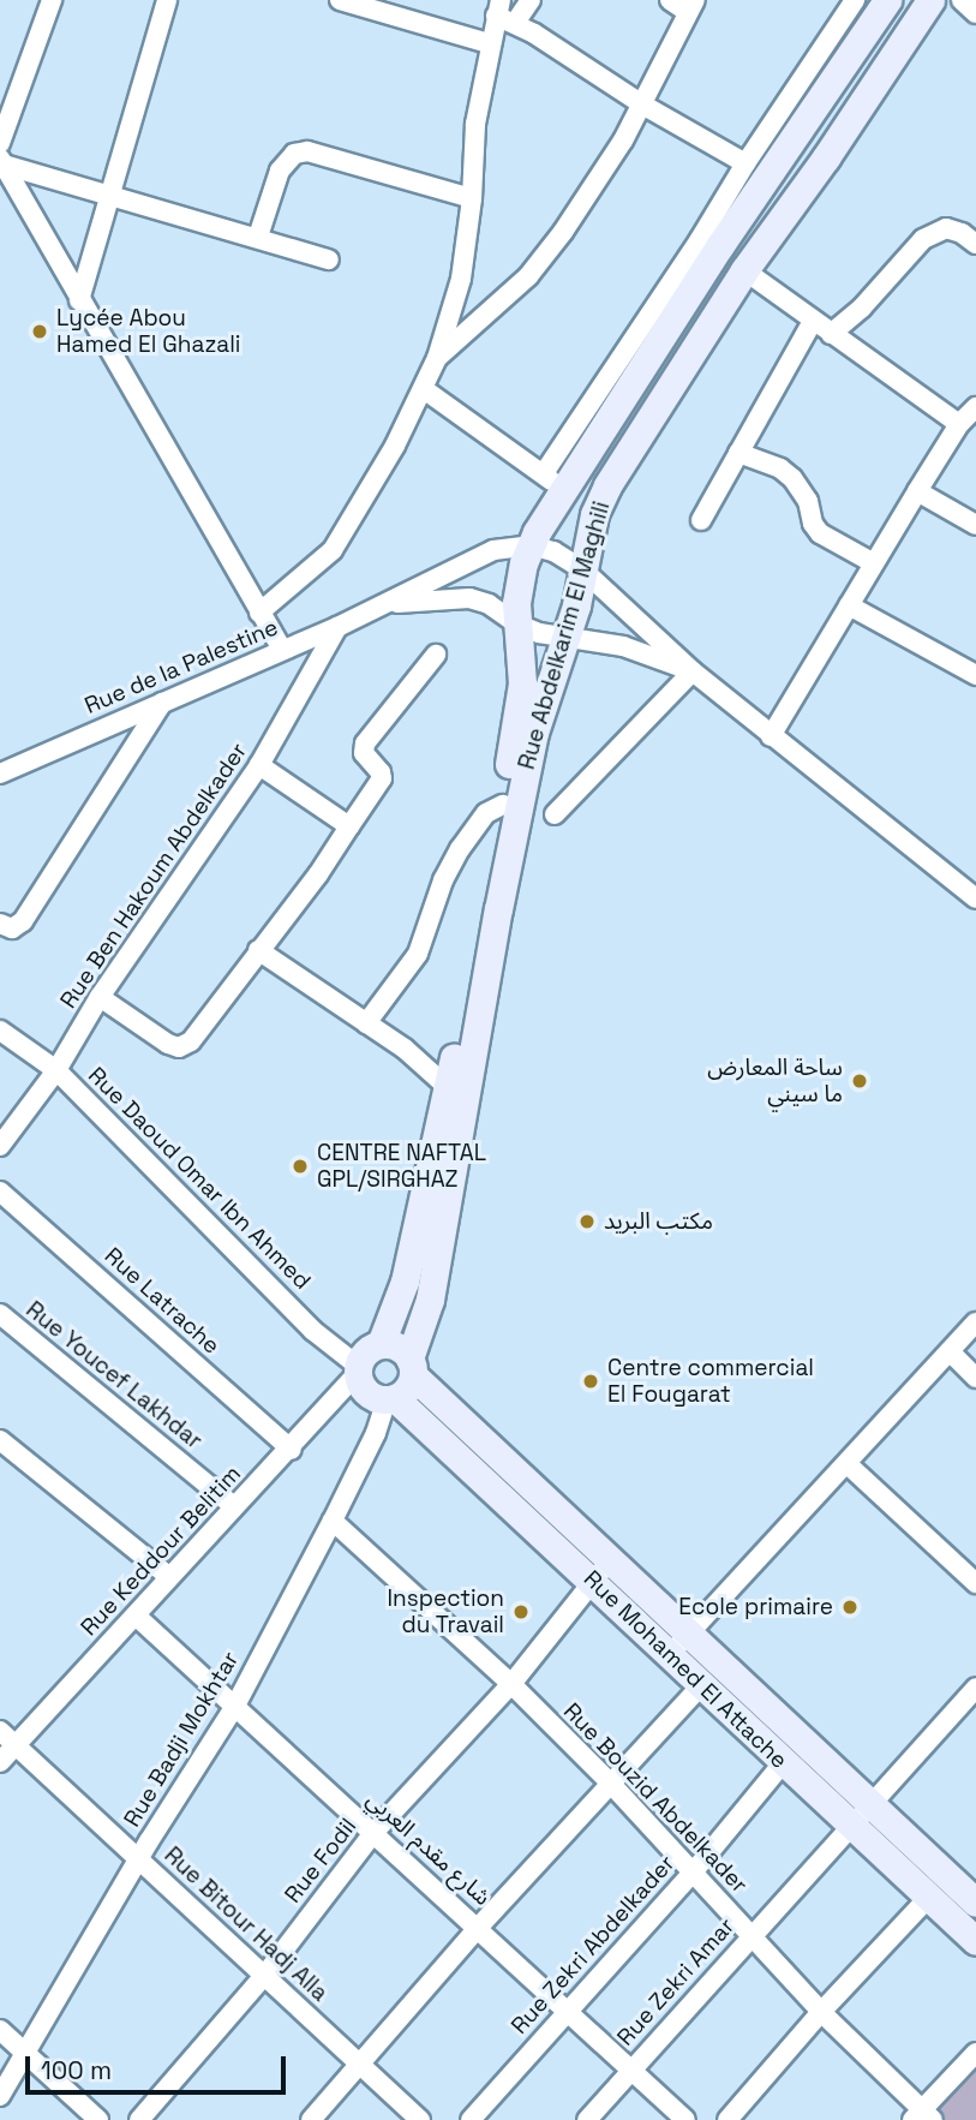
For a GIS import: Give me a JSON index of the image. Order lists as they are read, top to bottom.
{
  "streets": {
    "street": [
      "Rue Abdelkarim El Maghili",
      "Rue de la Palestine",
      "Rue Ben Hakoum Abdelkader",
      "Rue Daoud Omar Ibn Ahmed",
      "Rue Latrache",
      "Rue Youcef Lakhdar",
      "Rue Keddour Belitim",
      "Rue Mohamed El Attache",
      "Rue Badji Mokhtar",
      "Rue Bouzid Abdelkader",
      "شارع مقدم العربي",
      "Rue Fodil",
      "Rue Bitour Hadj Alla",
      "Rue Zekri Abdelkader",
      "Rue Zekri Amar"
    ]
  },
  "crossings": [
    ["Rue Abdelkarim El Maghili", "Rue de la Palestine"],
    ["Rue Abdelkarim El Maghili", "Rue Daoud Omar Ibn Ahmed"],
    ["Rue Abdelkarim El Maghili", "Rue Keddour Belitim"],
    ["Rue Abdelkarim El Maghili", "Rue Mohamed El Attache"],
    ["Rue Abdelkarim El Maghili", "Rue Badji Mokhtar"],
    ["Rue de la Palestine", "Rue Ben Hakoum Abdelkader"],
    ["Rue Ben Hakoum Abdelkader", "Rue Daoud Omar Ibn Ahmed"],
    ["Rue Daoud Omar Ibn Ahmed", "Rue Keddour Belitim"],
    ["Rue Daoud Omar Ibn Ahmed", "Rue Mohamed El Attache"],
    ["Rue Daoud Omar Ibn Ahmed", "Rue Badji Mokhtar"],
    ["Rue Latrache", "Rue Keddour Belitim"],
    ["Rue Youcef Lakhdar", "Rue Keddour Belitim"],
    ["Rue Keddour Belitim", "Rue Mohamed El Attache"],
    ["Rue Keddour Belitim", "Rue Badji Mokhtar"],
    ["Rue Keddour Belitim", "شارع مقدم العربي"],
    ["Rue Keddour Belitim", "Rue Bitour Hadj Alla"],
    ["Rue Mohamed El Attache", "Rue Badji Mokhtar"],
    ["Rue Mohamed El Attache", "Rue Fodil"],
    ["Rue Mohamed El Attache", "Rue Zekri Abdelkader"],
    ["Rue Mohamed El Attache", "Rue Zekri Amar"],
    ["Rue Badji Mokhtar", "Rue Bouzid Abdelkader"],
    ["Rue Badji Mokhtar", "شارع مقدم العربي"],
    ["Rue Badji Mokhtar", "Rue Bitour Hadj Alla"],
    ["Rue Bouzid Abdelkader", "Rue Fodil"],
    ["Rue Bouzid Abdelkader", "Rue Zekri Abdelkader"],
    ["Rue Bouzid Abdelkader", "Rue Zekri Amar"],
    ["شارع مقدم العربي", "Rue Fodil"],
    ["شارع مقدم العربي", "Rue Zekri Abdelkader"],
    ["شارع مقدم العربي", "Rue Zekri Amar"],
    ["Rue Fodil", "Rue Bitour Hadj Alla"]
  ],
  "places": [
    "Lycée Abou Hamed El Ghazali",
    "ساحة المعارض ما سيني",
    "CENTRE NAFTAL GPL/SIRGHAZ",
    "مكتب البريد",
    "Centre commercial El Fougarat",
    "Ecole primaire",
    "Inspection du Travail"
  ],
  "scale_bar": "100 m"
}
